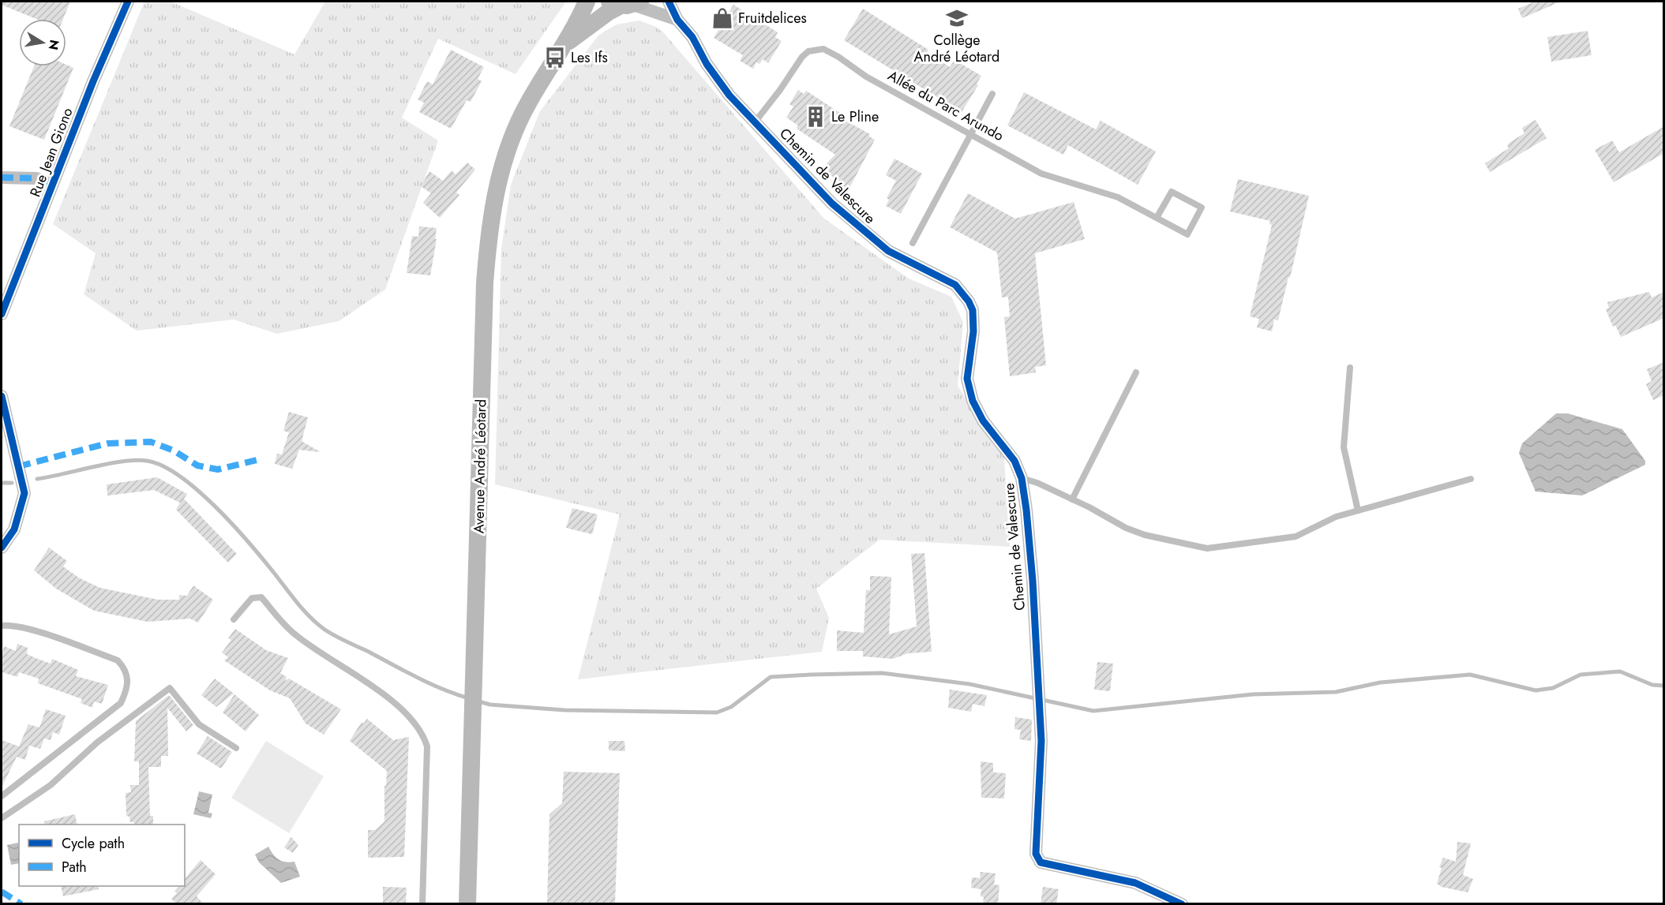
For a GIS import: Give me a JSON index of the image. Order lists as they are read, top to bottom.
{
  "streets": {
    "main road": ["Avenue André Léotard"],
    "street": ["Rue Jean Giono", "Chemin de Valescure"],
    "lane": ["Allée du Parc Arundo"]
  },
  "crossings": [
    ["Allée du Parc Arundo", "Chemin de Valescure"],
    ["Chemin de Valescure", "Avenue André Léotard"]
  ],
  "places": {
    "shop": ["Fruitdelices"],
    "school or university": ["Collège André Léotard"],
    "bus stop": ["Les Ifs"],
    "building": ["Le Pline"]
  },
  "legend": ["Cycle path", "Path"],
  "north": "right"
}
